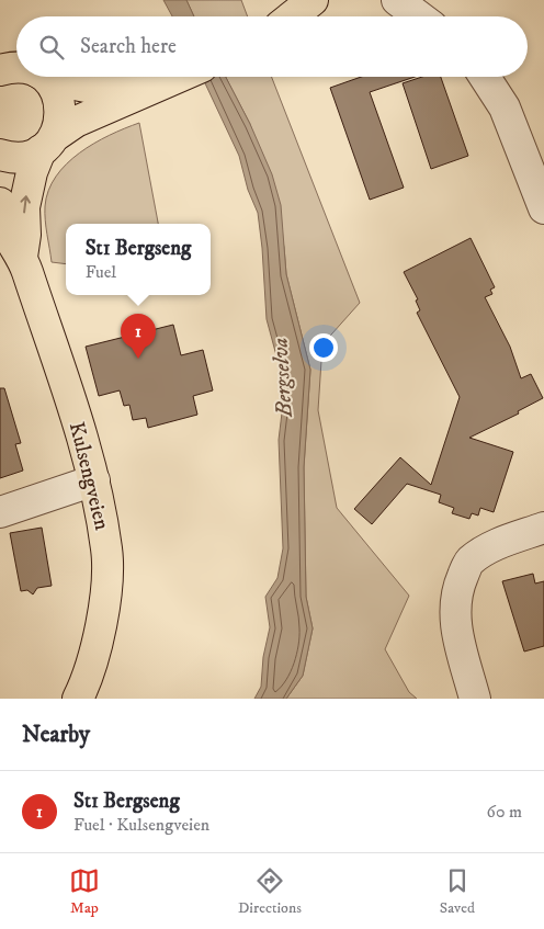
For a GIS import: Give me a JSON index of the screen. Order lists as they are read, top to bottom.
{
  "streets": {
    "main road": ["Kulsengveien"]
  },
  "water": ["Bergselva"],
  "page": {
    "search": "Search here",
    "popup": ["St1 Bergseng", "Fuel"],
    "pins": "1",
    "heading": "Nearby",
    "list": [
      {
        "mark": "1",
        "name": "St1 Bergseng",
        "note": "Fuel · Kulsengveien",
        "value": "60 m"
      }
    ],
    "nav": ["Map", "Directions", "Saved"]
  }
}
